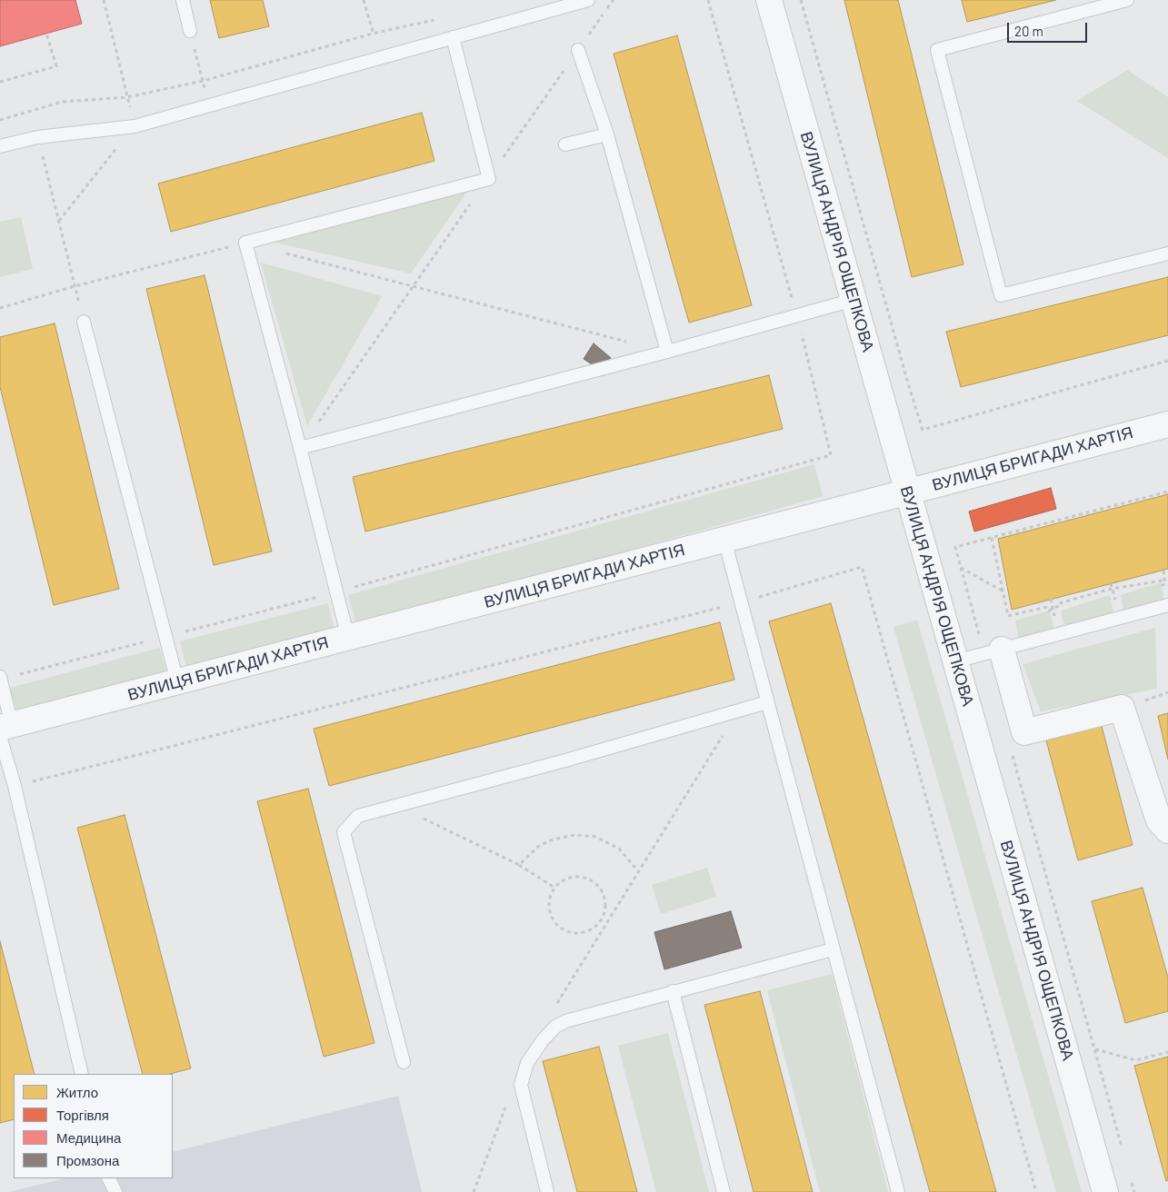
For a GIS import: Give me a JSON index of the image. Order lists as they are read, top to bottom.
{
  "streets": {
    "street": ["ВУЛИЦЯ АНДРІЯ ОЩЕПКОВА", "ВУЛИЦЯ БРИГАДИ ХАРТІЯ"]
  },
  "crossings": [
    ["ВУЛИЦЯ АНДРІЯ ОЩЕПКОВА", "ВУЛИЦЯ БРИГАДИ ХАРТІЯ"]
  ],
  "legend": [
    "Житло",
    "Торгівля",
    "Медицина",
    "Промзона"
  ],
  "scale_bar": "20 m"
}
